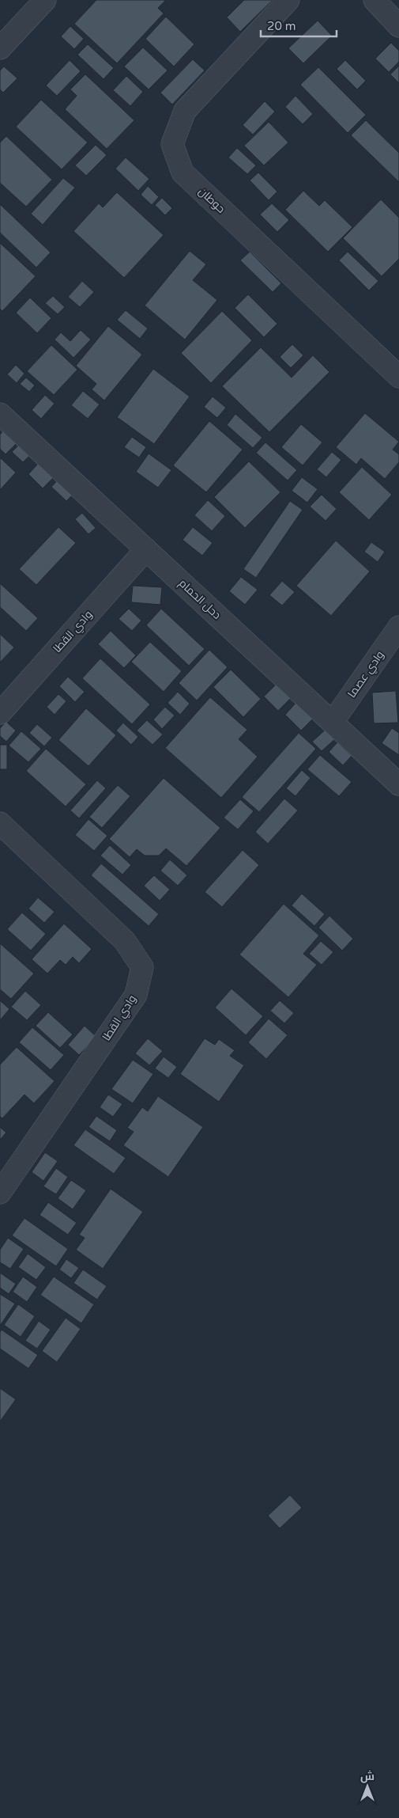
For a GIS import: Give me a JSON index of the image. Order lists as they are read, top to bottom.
{
  "streets": {
    "street": [
      "حوطان",
      "دحل الحمام",
      "وادي القطا",
      "وادي عصما"
    ]
  },
  "crossings": [
    ["دحل الحمام", "وادي القطا"],
    ["دحل الحمام", "وادي عصما"]
  ],
  "scale_bar": "20 m",
  "north": "top"
}
